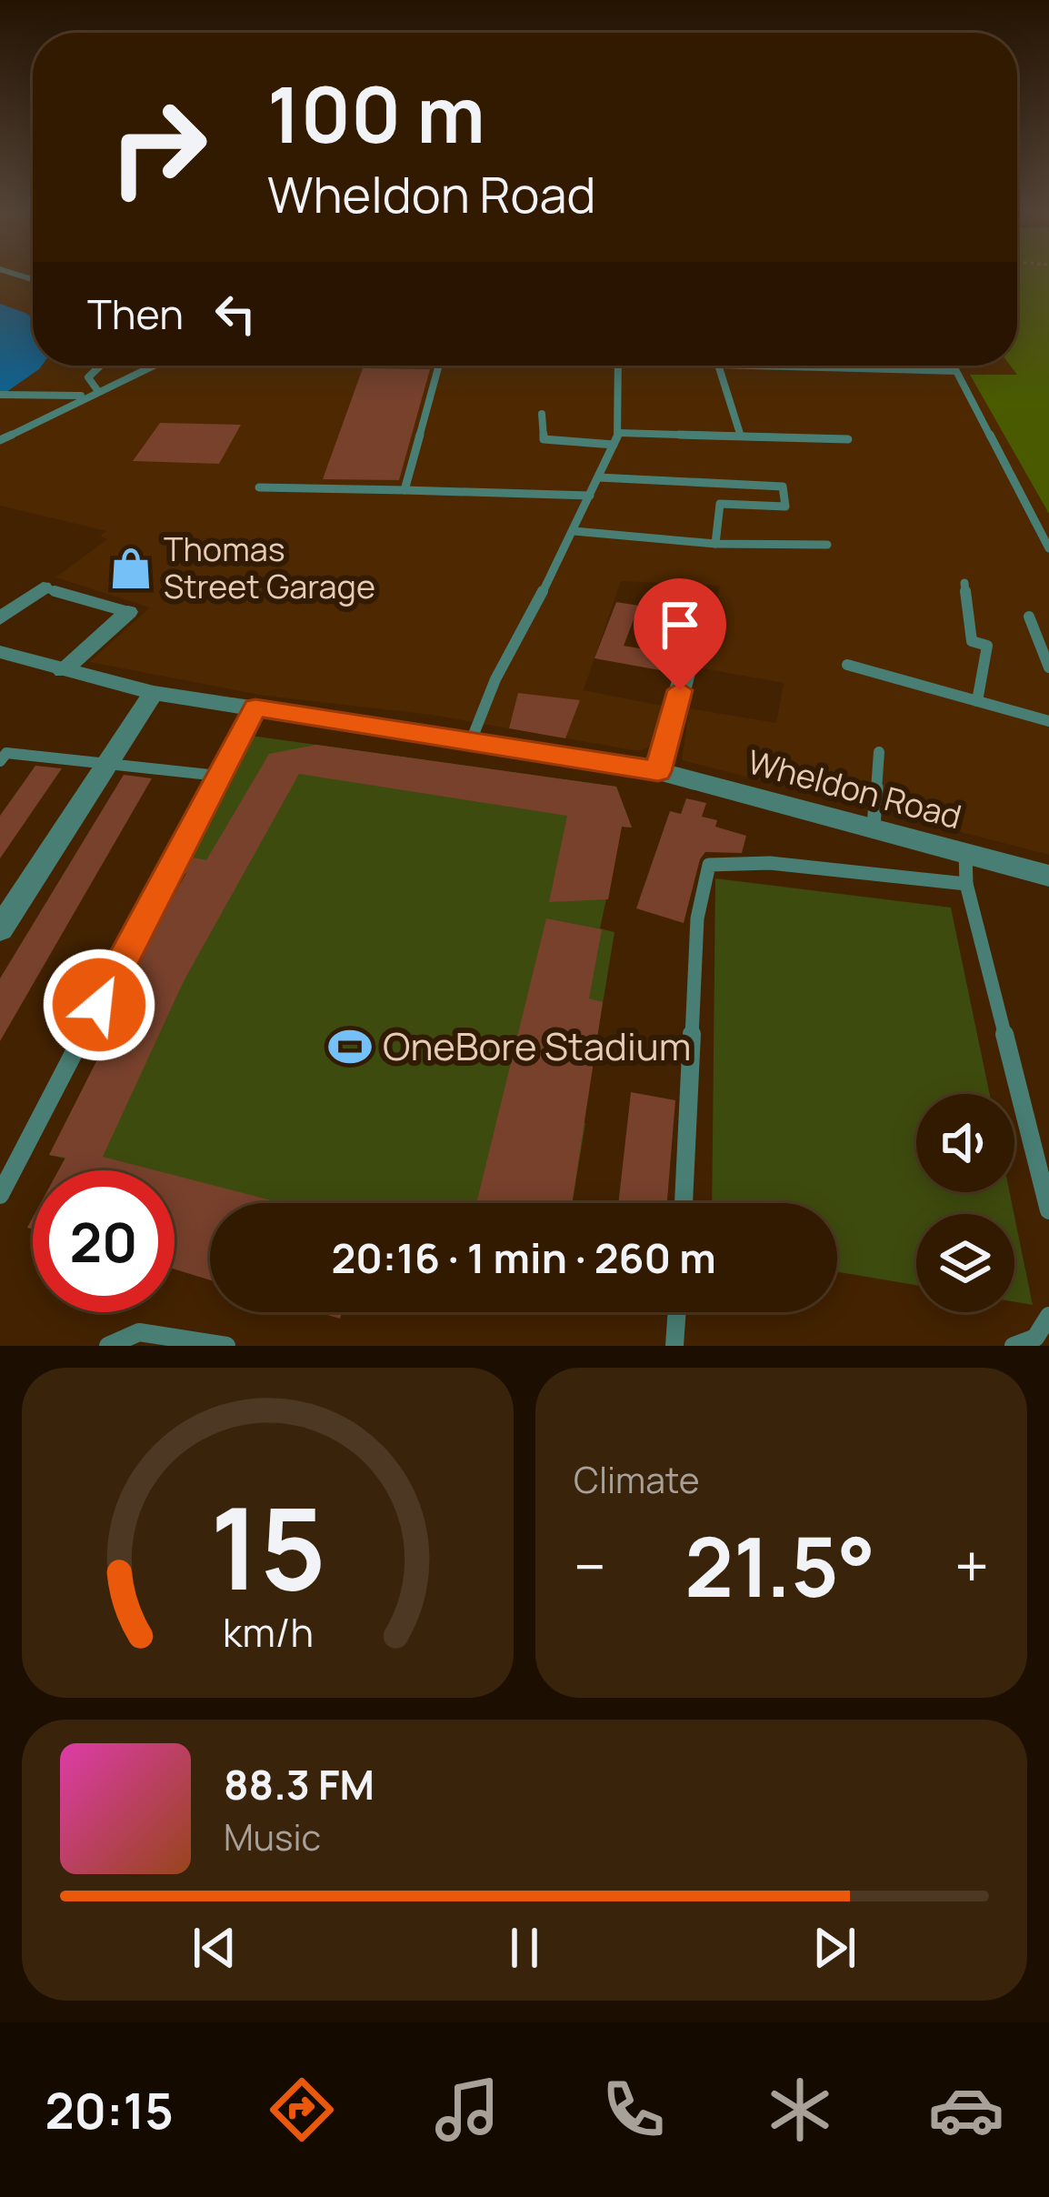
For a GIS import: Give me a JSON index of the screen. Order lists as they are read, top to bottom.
{
  "streets": {
    "street": ["Wheldon Road"]
  },
  "places": {
    "shop": ["Thomas Street Garage"],
    "sports": ["OneBore Stadium"]
  },
  "page": {
    "turn": ["100 m", "Wheldon Road"],
    "then": "Then",
    "limit": "20",
    "trip": "20:16 · 1 min · 260 m",
    "tile": "Climate",
    "heat": ["−", "21.5°", "+"],
    "song": ["88.3 FM", "Music"],
    "tabs": "20:15",
    "gauge": ["15", "km/h"]
  }
}
